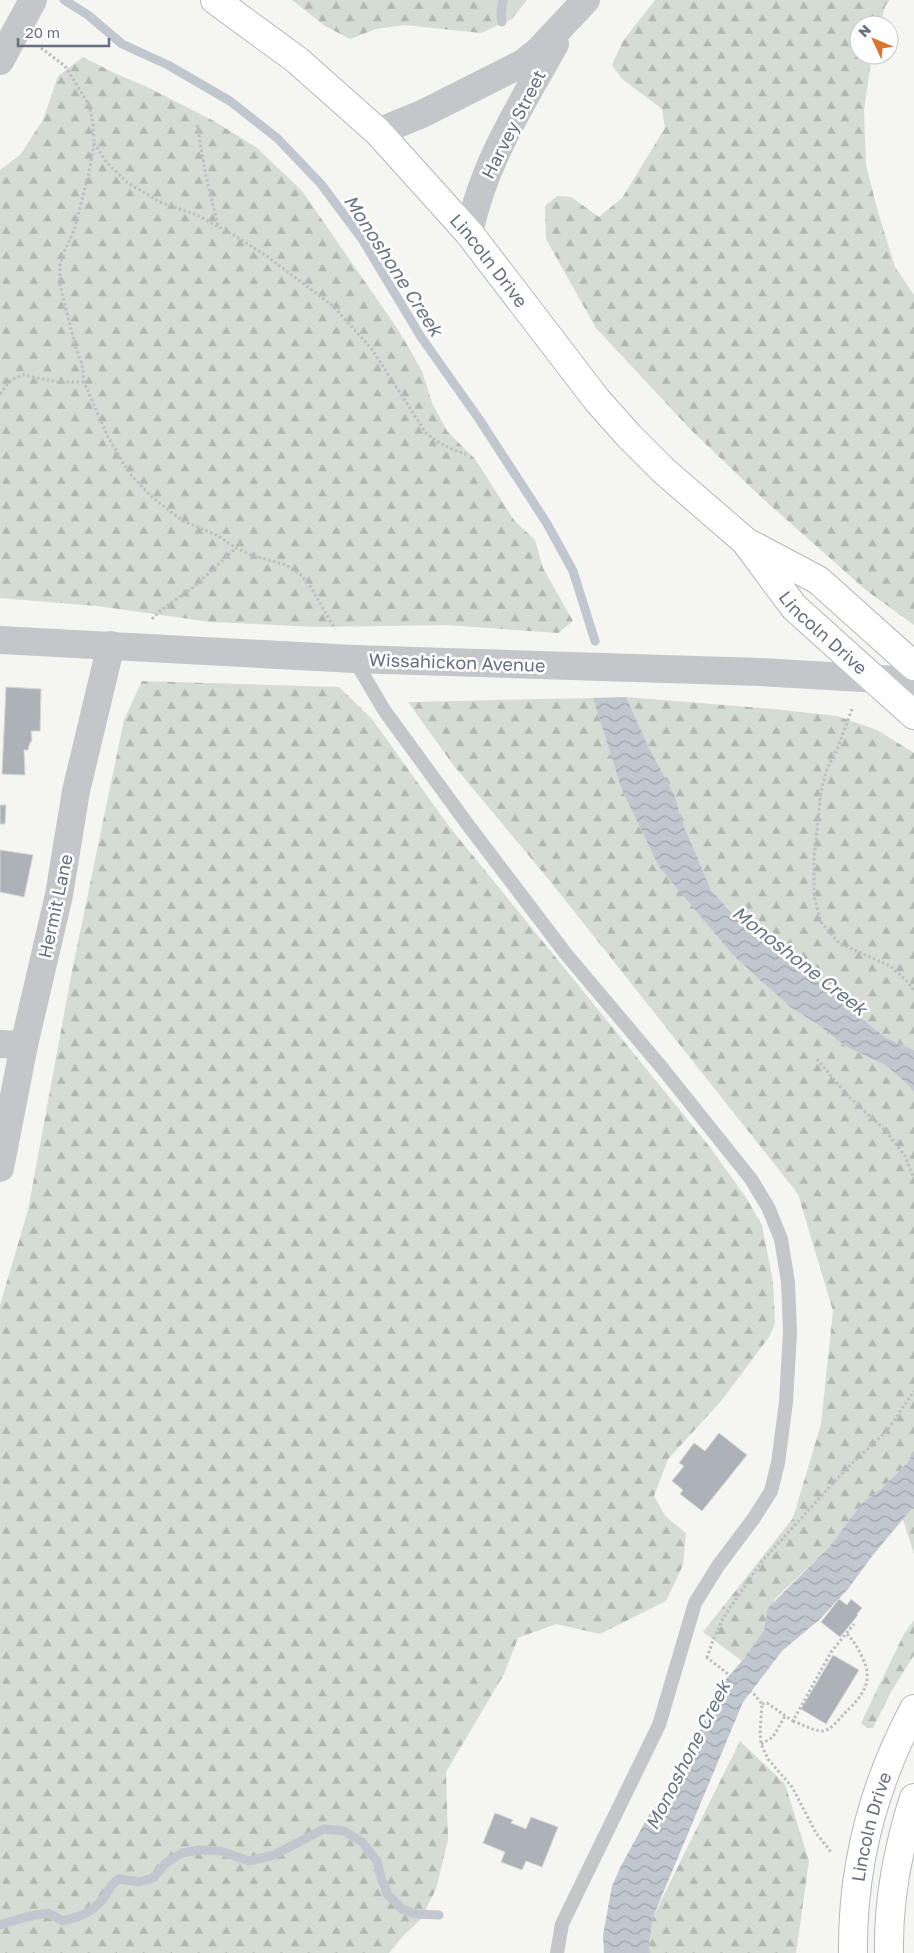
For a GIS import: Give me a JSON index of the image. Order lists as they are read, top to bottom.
{
  "streets": {
    "main road": ["Lincoln Drive"],
    "street": ["Harvey Street", "Wissahickon Avenue", "Hermit Lane"]
  },
  "crossings": [
    ["Harvey Street", "Lincoln Drive"],
    ["Lincoln Drive", "Wissahickon Avenue"],
    ["Wissahickon Avenue", "Hermit Lane"]
  ],
  "water": ["Monoshone Creek"],
  "scale_bar": "20 m",
  "north": "top left"
}
